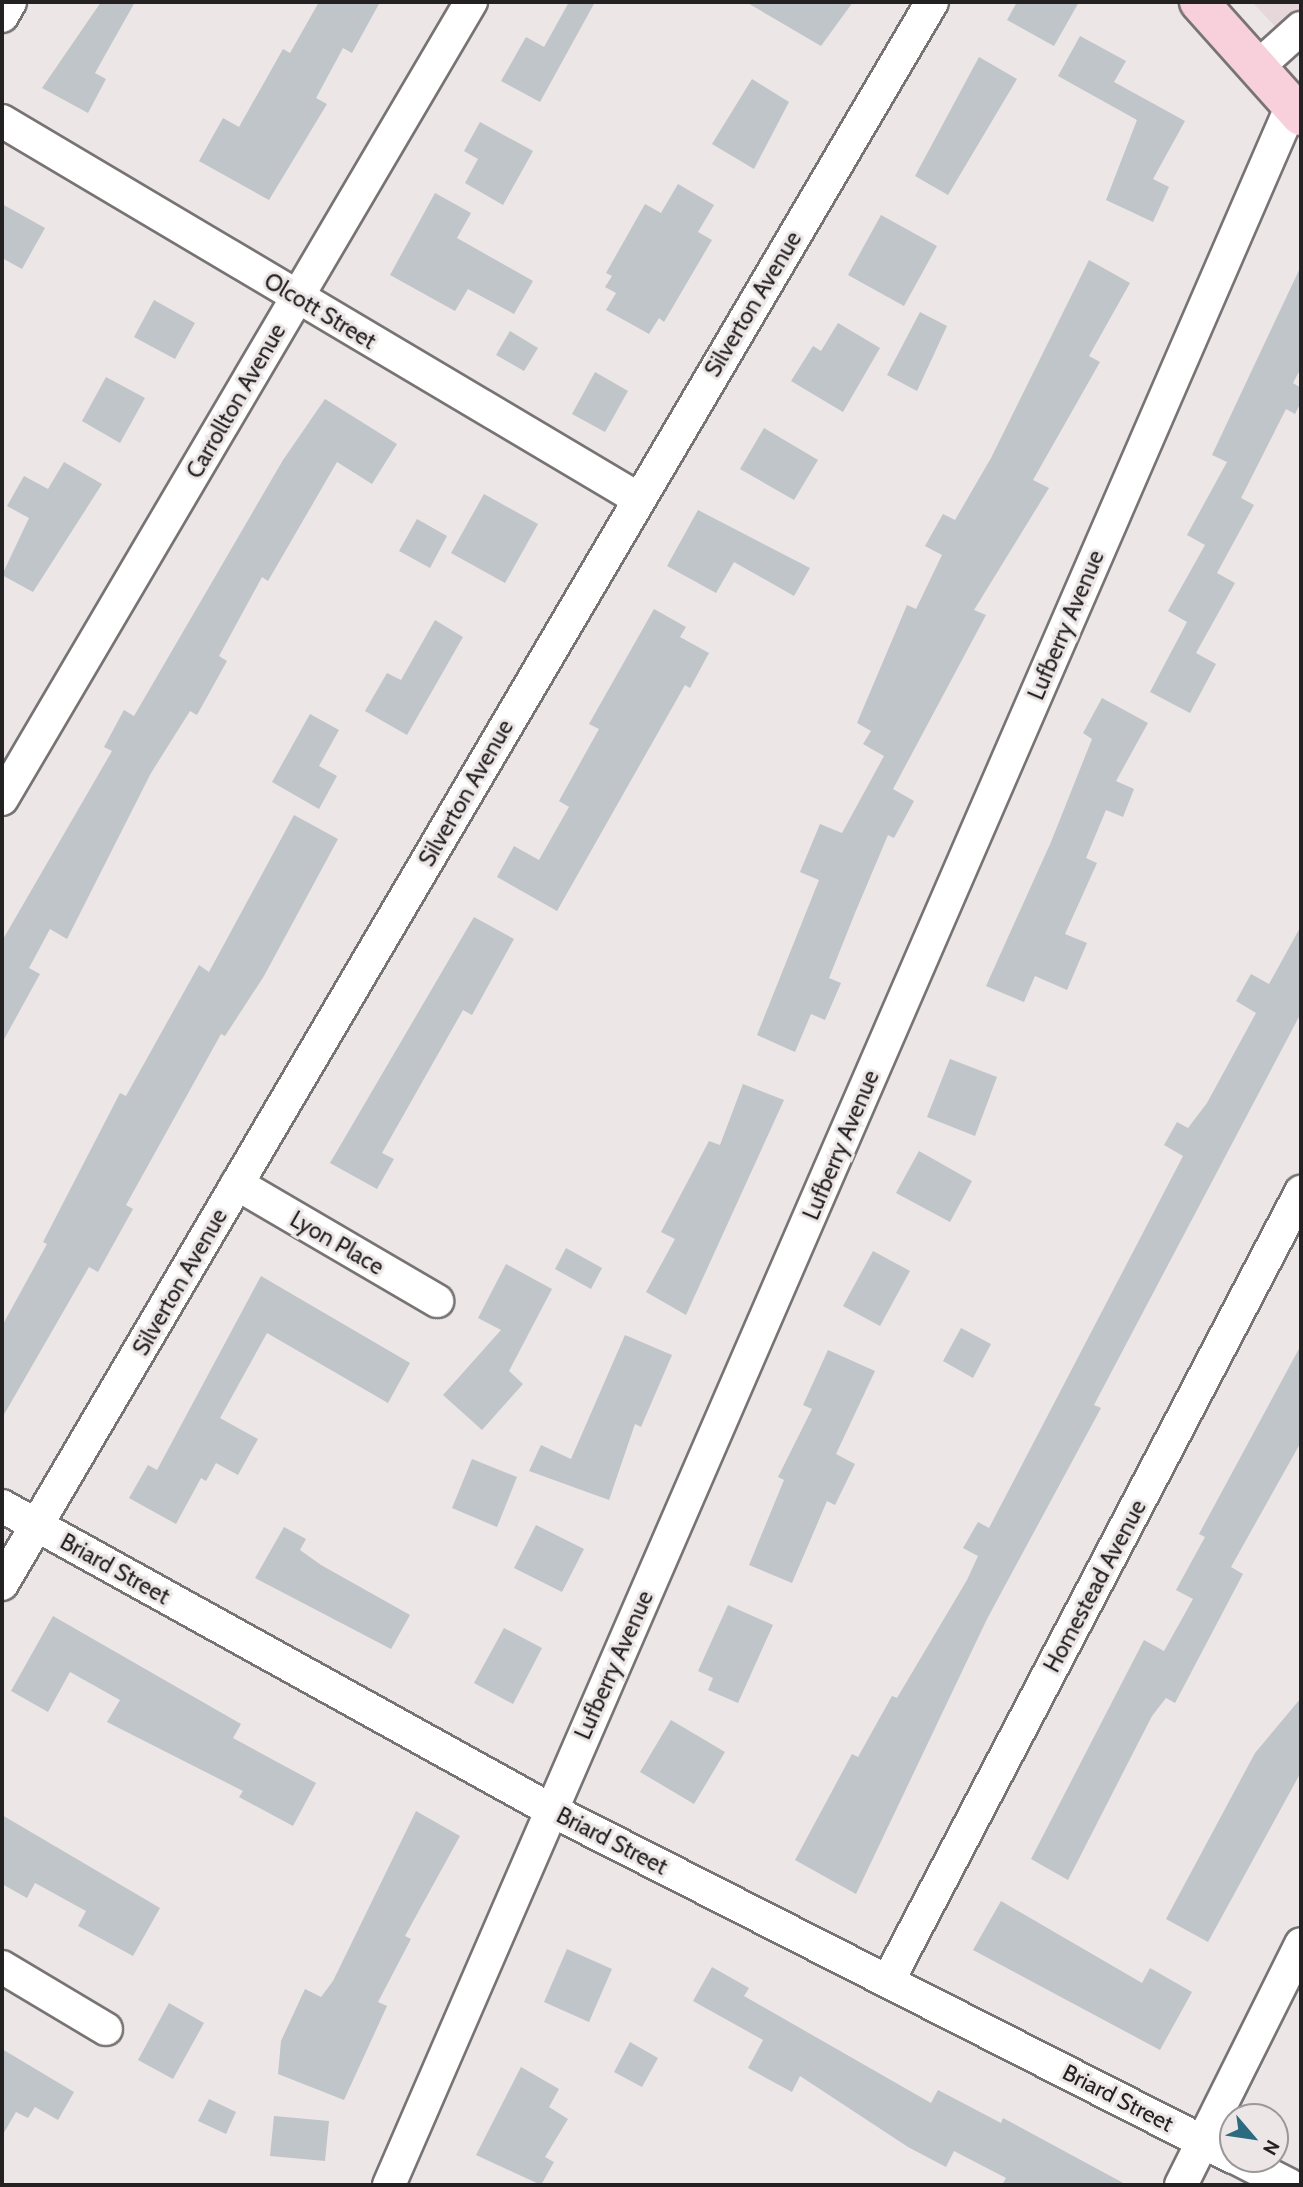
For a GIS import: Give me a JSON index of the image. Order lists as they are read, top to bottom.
{
  "streets": {
    "street": [
      "Silverton Avenue",
      "Olcott Street",
      "Carrollton Avenue",
      "Lufberry Avenue",
      "Lyon Place",
      "Briard Street",
      "Homestead Avenue"
    ]
  },
  "crossings": [
    ["Silverton Avenue", "Olcott Street"],
    ["Silverton Avenue", "Lyon Place"],
    ["Silverton Avenue", "Briard Street"],
    ["Olcott Street", "Carrollton Avenue"],
    ["Lufberry Avenue", "Briard Street"],
    ["Briard Street", "Homestead Avenue"]
  ],
  "north": "bottom right"
}
